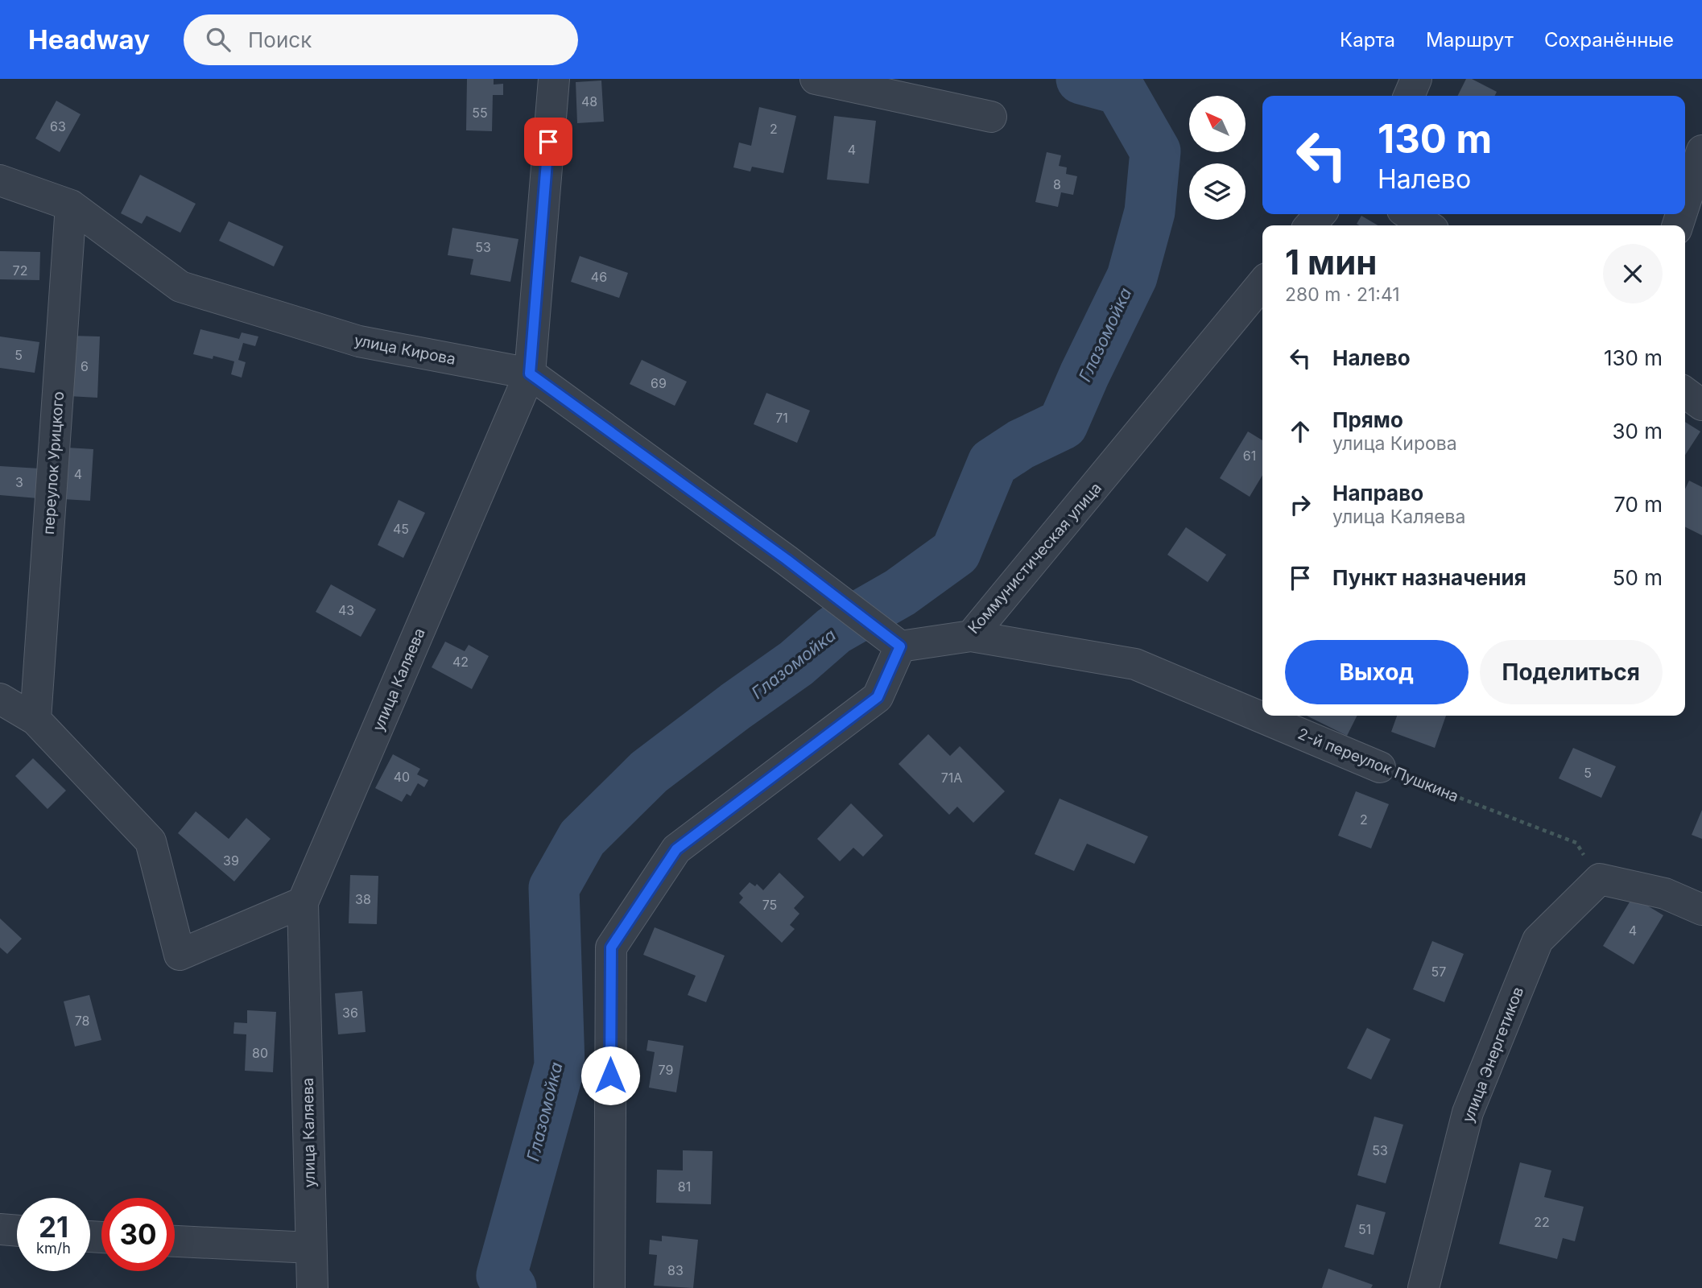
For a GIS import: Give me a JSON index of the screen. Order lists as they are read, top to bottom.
{
  "streets": {
    "street": [
      "улица Кирова",
      "переулок Урицкого",
      "Коммунистическая улица",
      "улица Каляева",
      "2-й переулок Пушкина",
      "улица Энергетиков"
    ]
  },
  "crossings": [
    ["улица Кирова", "переулок Урицкого"],
    ["улица Кирова", "Коммунистическая улица"],
    ["улица Кирова", "улица Каляева"],
    ["Коммунистическая улица", "2-й переулок Пушкина"],
    ["2-й переулок Пушкина", "улица Энергетиков"]
  ],
  "water": ["Глазомойка"],
  "house_numbers": [
    "48",
    "55",
    "63",
    "2",
    "4",
    "8",
    "53",
    "72",
    "46",
    "5",
    "6",
    "69",
    "71",
    "61",
    "4",
    "3",
    "45",
    "43",
    "42",
    "5",
    "40",
    "71А",
    "2",
    "39",
    "38",
    "75",
    "4",
    "57",
    "36",
    "78",
    "80",
    "79",
    "53",
    "81",
    "22",
    "51",
    "83"
  ],
  "north": "top left",
  "page": {
    "header": "Headway",
    "search": "Поиск",
    "nav": ["Карта", "Маршрут", "Сохранённые"],
    "turn": ["130 m", "Налево"],
    "heading": ["1 мин", "280 m · 21:41"],
    "list": [
      {
        "name": "Налево",
        "value": "130 m"
      },
      {
        "name": "Прямо",
        "note": "улица Кирова",
        "value": "30 m"
      },
      {
        "name": "Направо",
        "note": "улица Каляева",
        "value": "70 m"
      },
      {
        "name": "Пункт назначения",
        "value": "50 m"
      }
    ],
    "buttons": ["Выход", "Поделиться"],
    "speed": "21 km/h",
    "limit": "30"
  }
}
